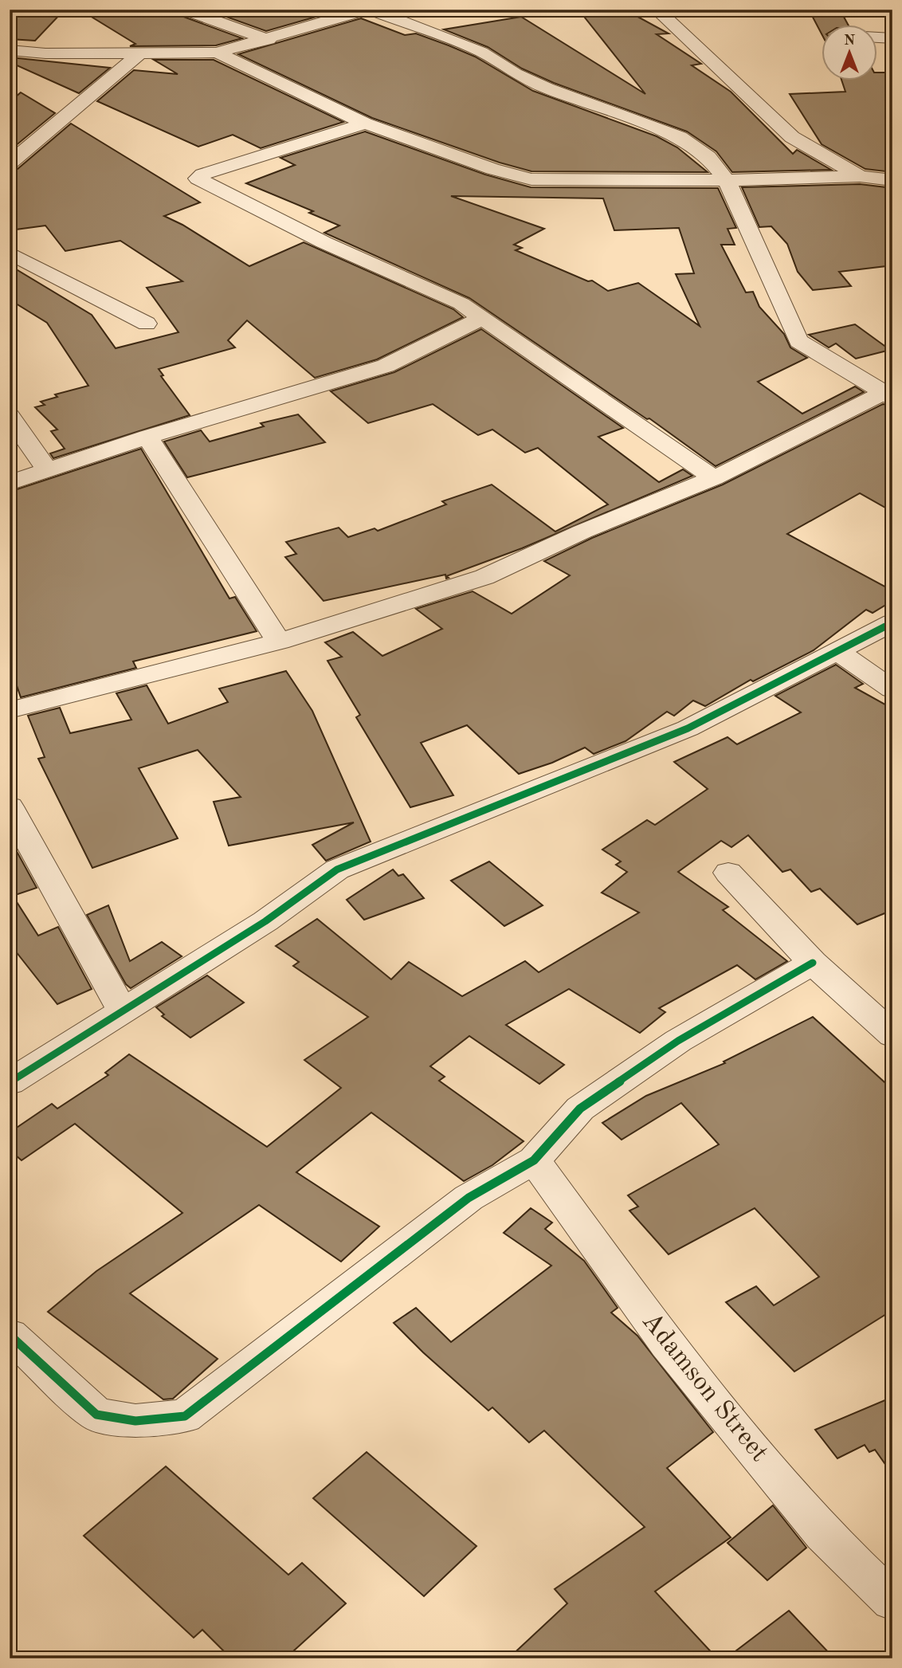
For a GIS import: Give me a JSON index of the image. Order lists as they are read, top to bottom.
{
  "streets": {
    "street": ["Adamson Street"]
  },
  "north": "top"
}
